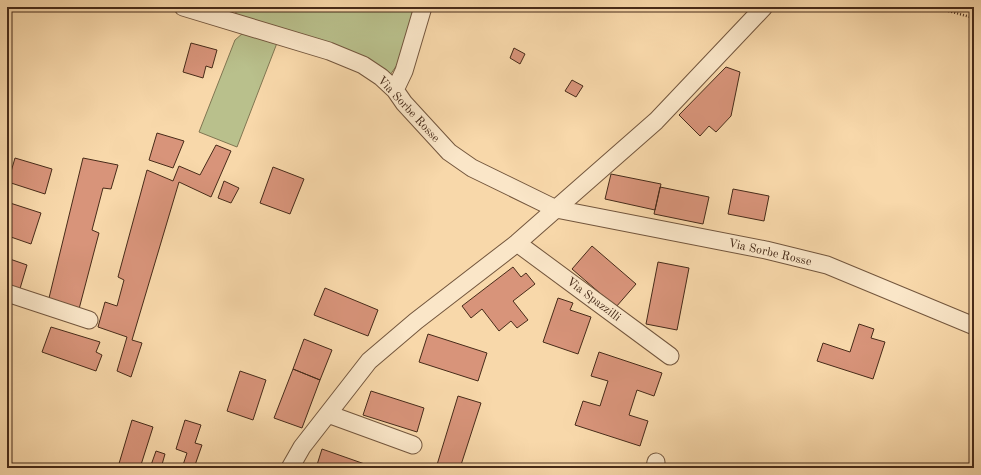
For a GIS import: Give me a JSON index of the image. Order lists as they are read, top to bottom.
{
  "streets": {
    "street": ["Via Sorbe Rosse", "Via Spazzilli"]
  }
}
